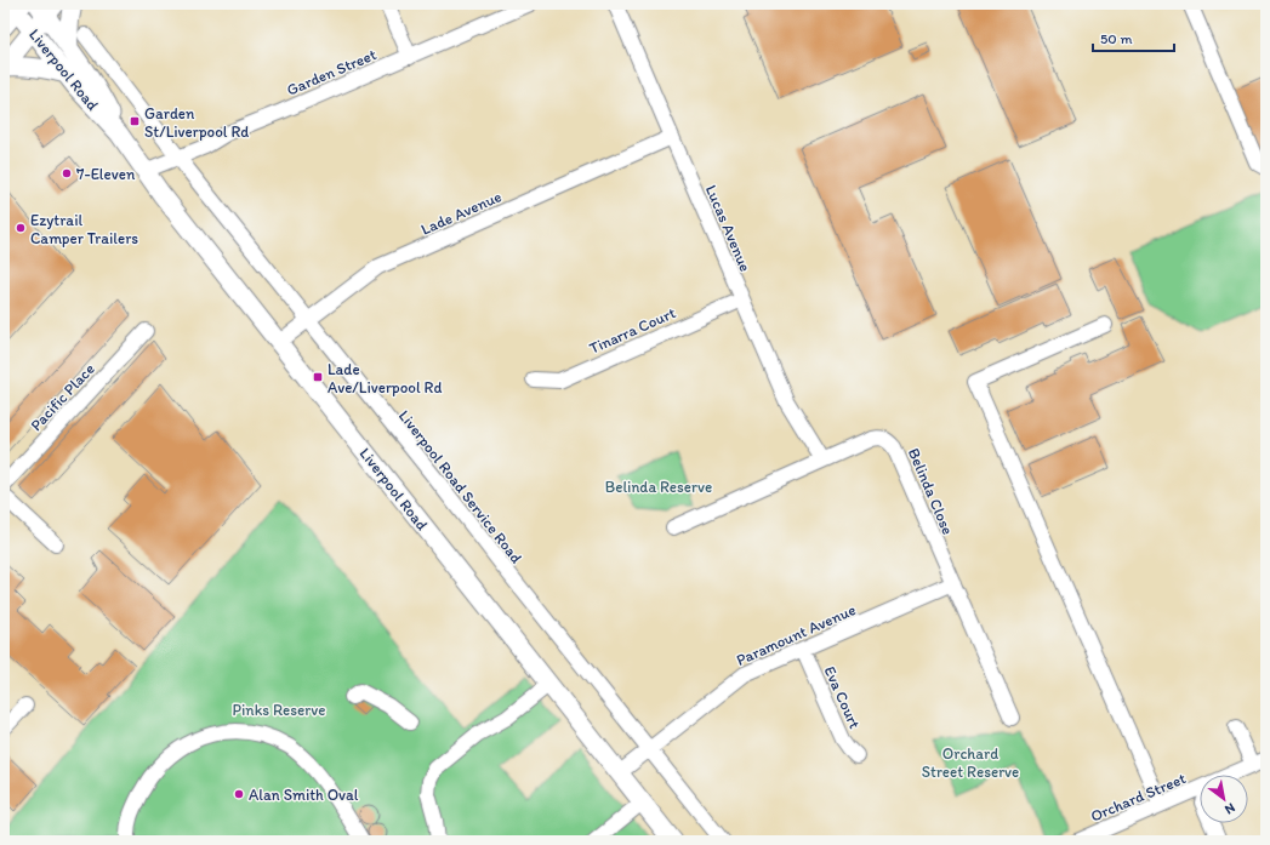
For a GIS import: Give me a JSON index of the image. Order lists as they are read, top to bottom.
{
  "streets": {
    "main road": ["Liverpool Road"],
    "street": [
      "Garden Street",
      "Lade Avenue",
      "Lucas Avenue",
      "Tinarra Court",
      "Pacific Place",
      "Liverpool Road Service Road",
      "Belinda Close",
      "Paramount Avenue",
      "Eva Court",
      "Orchard Street"
    ]
  },
  "crossings": [
    ["Liverpool Road", "Garden Street"],
    ["Liverpool Road", "Lade Avenue"],
    ["Liverpool Road", "Paramount Avenue"],
    ["Garden Street", "Liverpool Road Service Road"],
    ["Lade Avenue", "Lucas Avenue"],
    ["Lade Avenue", "Liverpool Road Service Road"],
    ["Lucas Avenue", "Tinarra Court"],
    ["Lucas Avenue", "Belinda Close"],
    ["Liverpool Road Service Road", "Paramount Avenue"],
    ["Belinda Close", "Paramount Avenue"],
    ["Paramount Avenue", "Eva Court"]
  ],
  "parks": ["Belinda Reserve", "Pinks Reserve", "Orchard Street Reserve"],
  "places": {
    "transit": ["Garden St/Liverpool Rd", "Lade Ave/Liverpool Rd"],
    "other": ["7-Eleven", "Ezytrail Camper Trailers", "Alan Smith Oval"]
  },
  "scale_bar": "50 m",
  "north": "bottom right"
}
